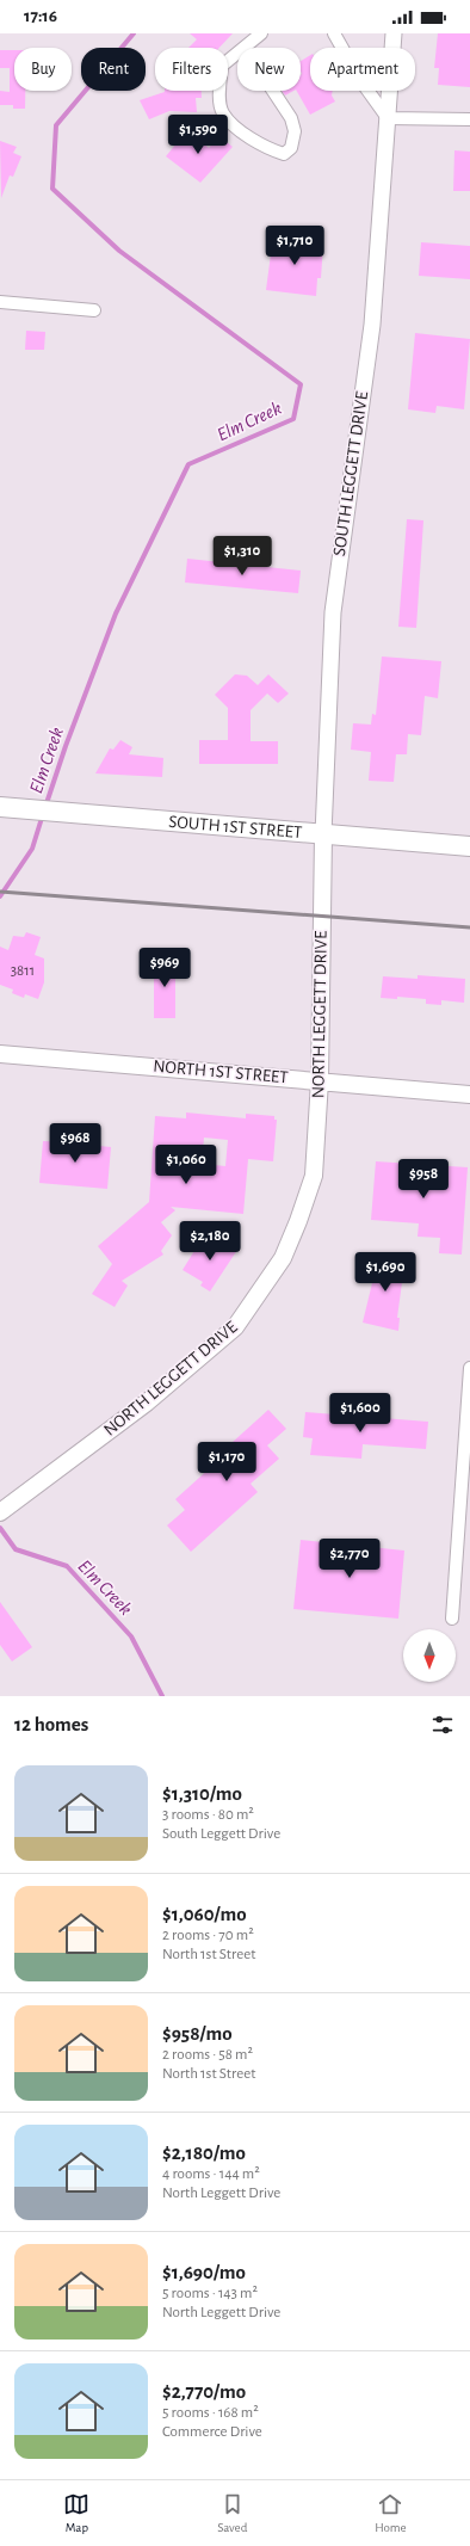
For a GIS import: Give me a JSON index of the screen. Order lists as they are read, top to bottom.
{
  "streets": {
    "main road": [
      "SOUTH LEGGETT DRIVE",
      "SOUTH 1ST STREET",
      "NORTH LEGGETT DRIVE",
      "NORTH 1ST STREET"
    ]
  },
  "crossings": [
    ["SOUTH LEGGETT DRIVE", "SOUTH 1ST STREET"],
    ["SOUTH LEGGETT DRIVE", "NORTH LEGGETT DRIVE"],
    ["NORTH LEGGETT DRIVE", "NORTH 1ST STREET"]
  ],
  "water": ["Elm Creek"],
  "house_numbers": ["3811"],
  "north": "bottom",
  "page": {
    "status": "17:16",
    "chip": [
      "Buy",
      "Rent",
      "Filters",
      "New",
      "Apartment"
    ],
    "price": [
      "$1,590",
      "$1,710",
      "$1,310",
      "$969",
      "$968",
      "$1,060",
      "$958",
      "$2,180",
      "$1,690",
      "$1,600",
      "$1,170",
      "$2,770"
    ],
    "heading": "12 homes",
    "list": [
      {
        "name": "$1,310/mo",
        "note": "3 rooms · 80 m² · South Leggett Drive"
      },
      {
        "name": "$1,060/mo",
        "note": "2 rooms · 70 m² · North 1st Street"
      },
      {
        "name": "$958/mo",
        "note": "2 rooms · 58 m² · North 1st Street"
      },
      {
        "name": "$2,180/mo",
        "note": "4 rooms · 144 m² · North Leggett Drive"
      },
      {
        "name": "$1,690/mo",
        "note": "5 rooms · 143 m² · North Leggett Drive"
      },
      {
        "name": "$2,770/mo",
        "note": "5 rooms · 168 m² · Commerce Drive"
      }
    ],
    "tabs": ["Map", "Saved", "Home"]
  }
}
